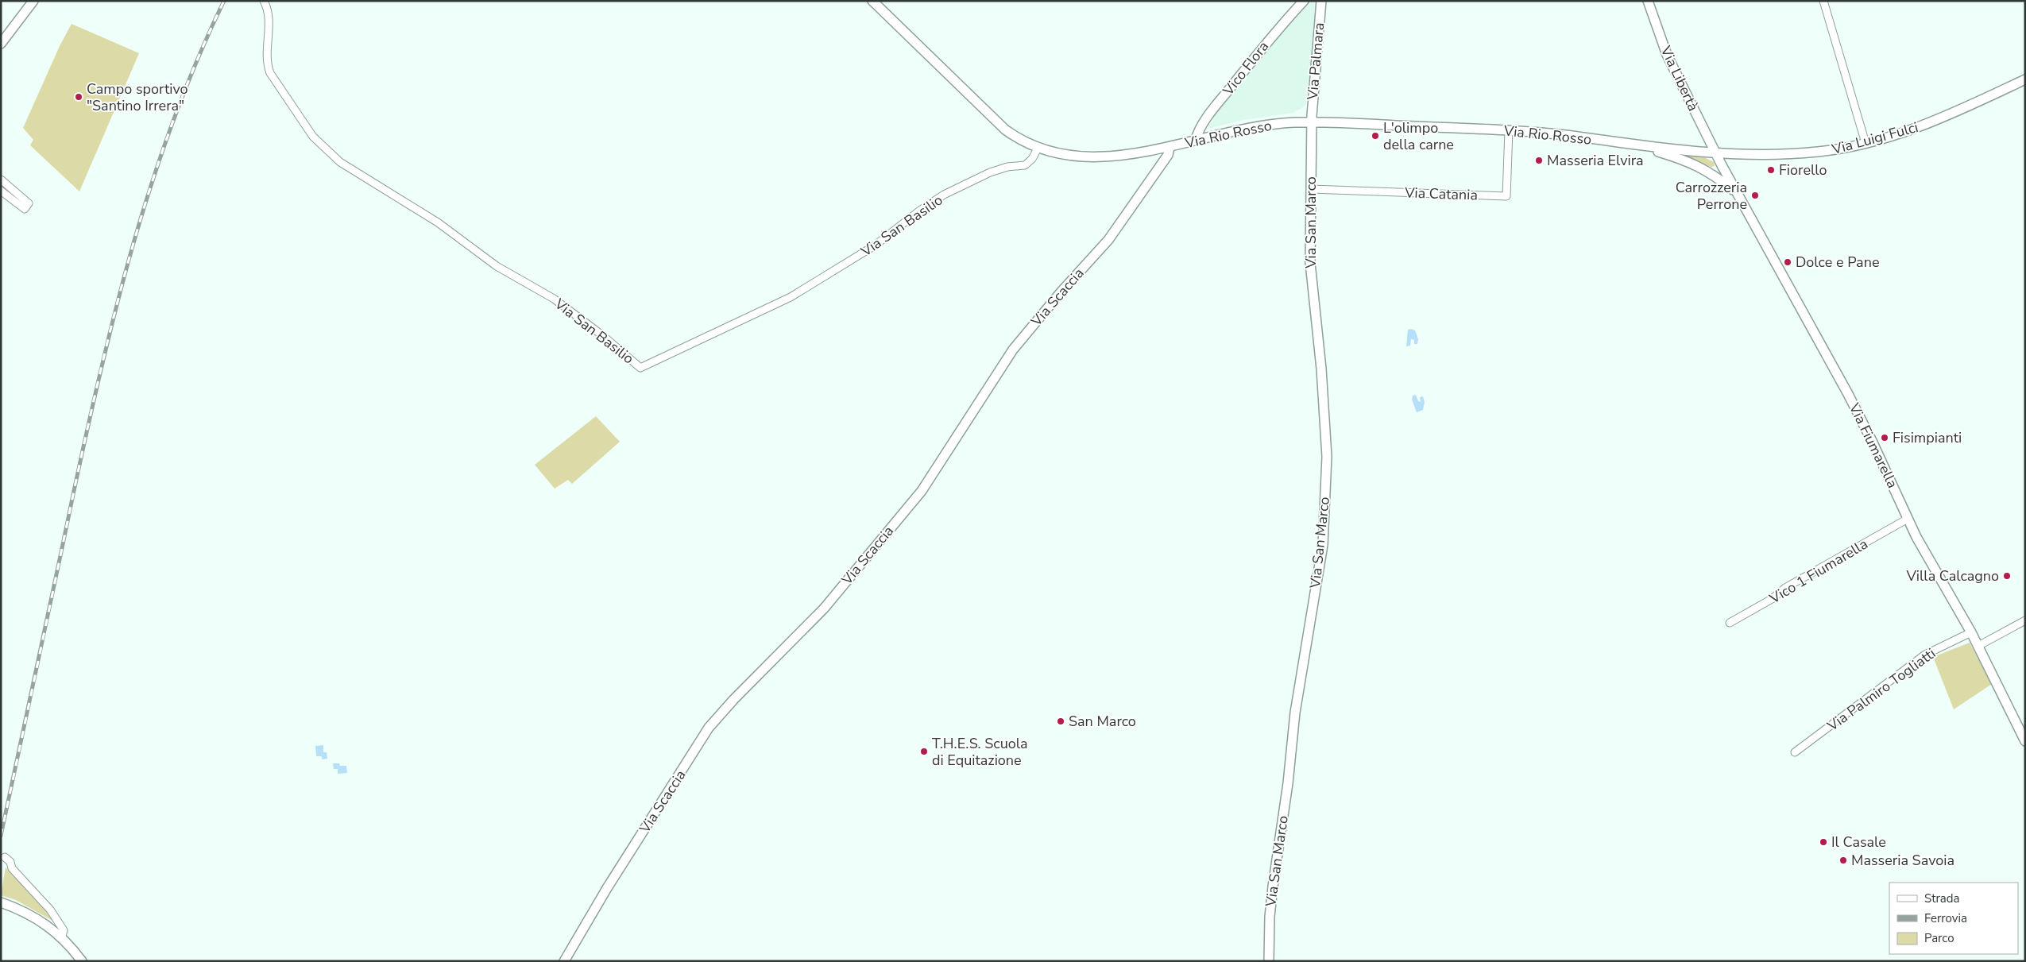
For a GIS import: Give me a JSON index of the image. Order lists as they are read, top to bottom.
{
  "streets": {
    "street": [
      "Via Palmara",
      "Vico Flora",
      "Via Libertà",
      "Via Rio Rosso",
      "Via Luigi Fulci",
      "Via Catania",
      "Via San Marco",
      "Via San Basilio",
      "Via Scaccia",
      "Via Fiumarella",
      "Vico 1 Fiumarella",
      "Via Palmiro Togliatti"
    ]
  },
  "crossings": [
    ["Via Palmara", "Via Rio Rosso"],
    ["Via Palmara", "Via San Marco"],
    ["Vico Flora", "Via Rio Rosso"],
    ["Via Libertà", "Via Luigi Fulci"],
    ["Via Libertà", "Via Fiumarella"],
    ["Via Rio Rosso", "Via Luigi Fulci"],
    ["Via Rio Rosso", "Via Catania"],
    ["Via Rio Rosso", "Via San Marco"],
    ["Via Rio Rosso", "Via San Basilio"],
    ["Via Rio Rosso", "Via Scaccia"],
    ["Via Luigi Fulci", "Via Fiumarella"],
    ["Via Catania", "Via San Marco"],
    ["Via Fiumarella", "Vico 1 Fiumarella"],
    ["Via Fiumarella", "Via Palmiro Togliatti"]
  ],
  "places": [
    "Campo sportivo \"Santino Irrera\"",
    "L'olimpo della carne",
    "Masseria Elvira",
    "Fiorello",
    "Carrozzeria Perrone",
    "Dolce e Pane",
    "Fisimpianti",
    "Villa Calcagno",
    "San Marco",
    "T.H.E.S. Scuola di Equitazione",
    "Il Casale",
    "Masseria Savoia"
  ],
  "legend": ["Strada", "Ferrovia", "Parco"]
}
